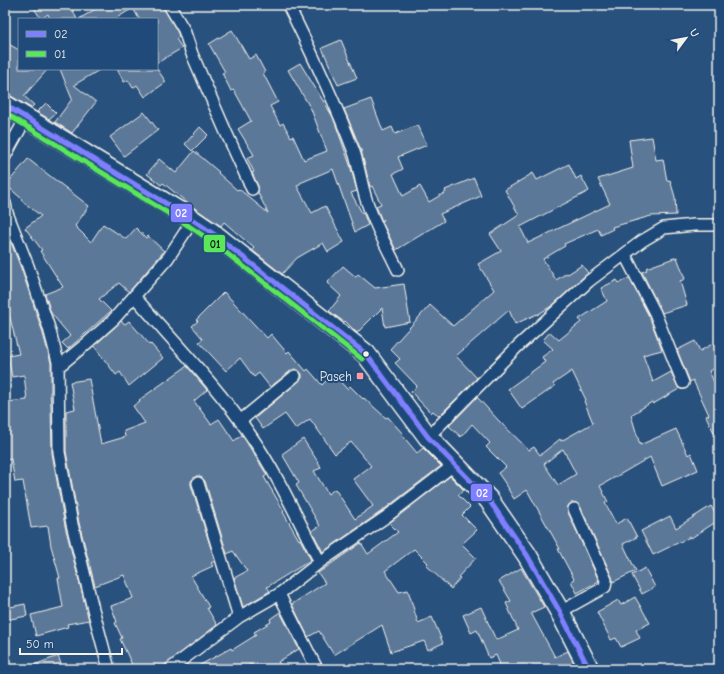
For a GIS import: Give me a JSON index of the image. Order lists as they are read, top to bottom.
{
  "places": {
    "transit": ["Paseh"]
  },
  "lines": ["transit line 02", "transit line 01"],
  "legend": ["02", "01"],
  "scale_bar": "50 m",
  "north": "top right"
}
